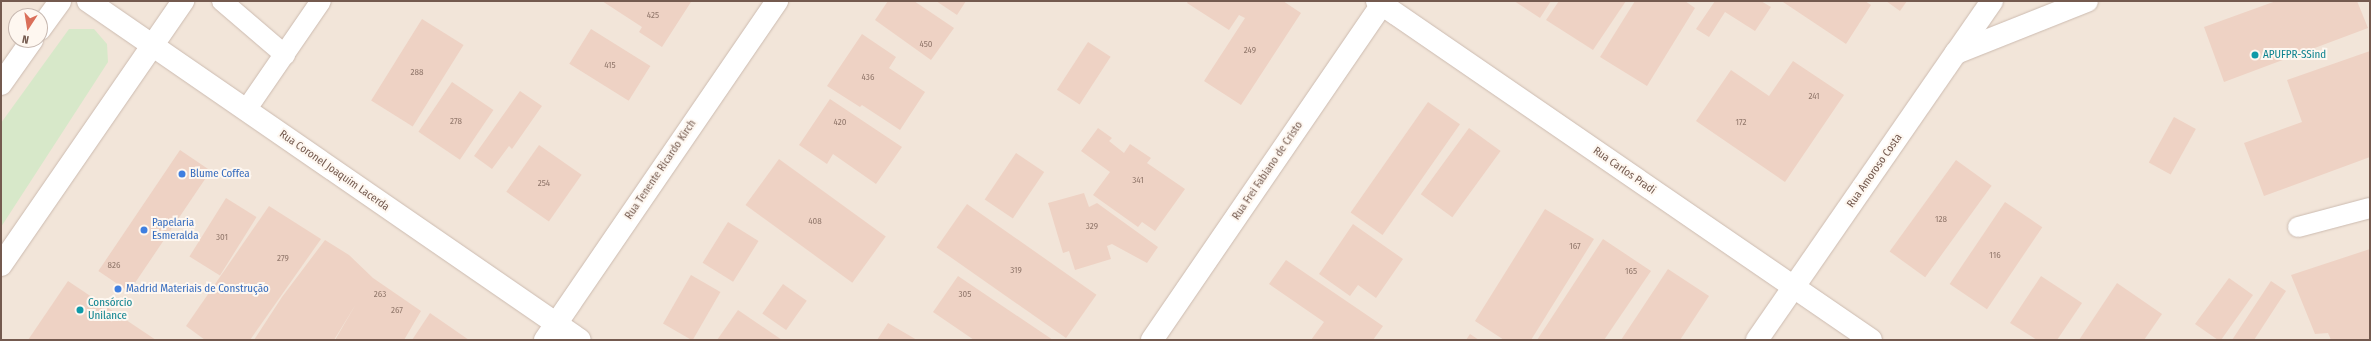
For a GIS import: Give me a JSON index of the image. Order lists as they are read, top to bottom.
{
  "streets": {
    "street": [
      "Rua Tenente Ricardo Kirch",
      "Rua Coronel Joaquim Lacerda",
      "Rua Frei Fabiano de Cristo",
      "Rua Carlos Pradi",
      "Rua Amoroso Costa"
    ]
  },
  "crossings": [
    ["Rua Tenente Ricardo Kirch", "Rua Coronel Joaquim Lacerda"],
    ["Rua Frei Fabiano de Cristo", "Rua Carlos Pradi"],
    ["Rua Carlos Pradi", "Rua Amoroso Costa"]
  ],
  "places": [
    "APUFPR-SSind",
    "Blume Coffea",
    "Papelaria Esmeralda",
    "Madrid Materiais de Construção",
    "Consórcio Unilance"
  ],
  "house_numbers": [
    "425",
    "450",
    "249",
    "415",
    "288",
    "436",
    "241",
    "278",
    "420",
    "172",
    "341",
    "254",
    "128",
    "408",
    "329",
    "301",
    "167",
    "116",
    "279",
    "826",
    "319",
    "165",
    "263",
    "305",
    "267"
  ],
  "north": "bottom"
}
